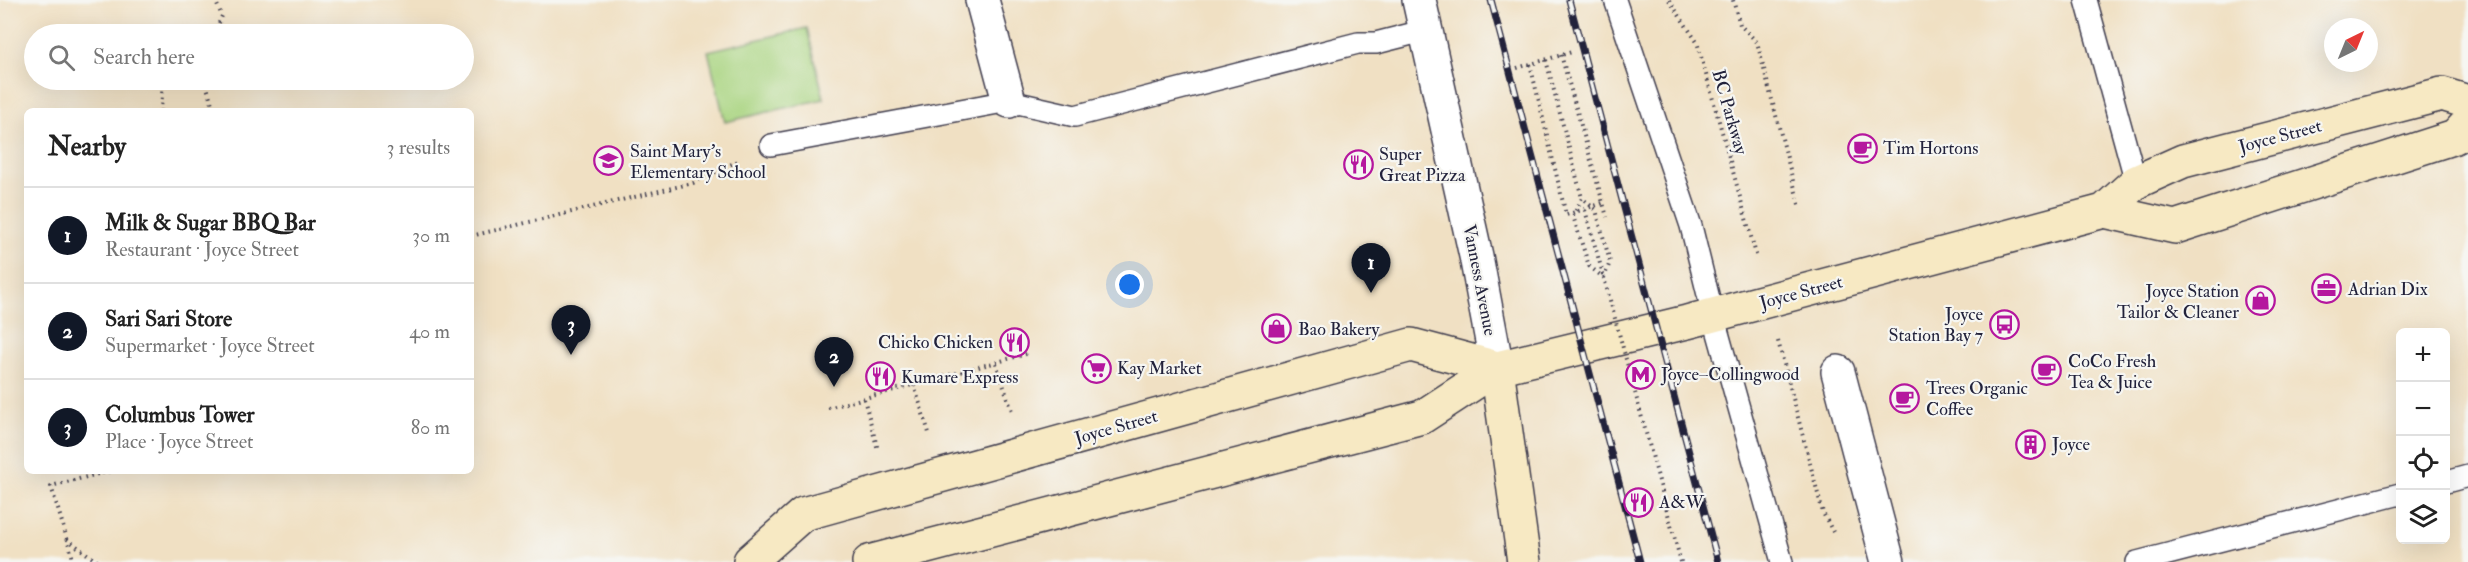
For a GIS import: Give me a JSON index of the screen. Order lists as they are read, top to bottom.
{
  "streets": {
    "main road": ["Joyce Street", "Vanness Avenue"],
    "path": ["BC Parkway"]
  },
  "crossings": [
    ["Joyce Street", "Vanness Avenue"]
  ],
  "places": {
    "cafe": ["Tim Hortons", "CoCo Fresh Tea & Juice", "Trees Organic Coffee"],
    "school or university": ["Saint Mary's Elementary School"],
    "restaurant": [
      "Super Great Pizza",
      "Chicko Chicken",
      "Kumare Express",
      "A&W"
    ],
    "office": ["Adrian Dix"],
    "shop": ["Joyce Station Tailor & Cleaner", "Bao Bakery"],
    "bus stop": ["Joyce Station Bay 7"],
    "supermarket": ["Kay Market"],
    "metro station": ["Joyce–Collingwood"],
    "building": ["Joyce"]
  },
  "north": "top right",
  "page": {
    "search": "Search here",
    "heading": ["Nearby", "3 results"],
    "list": [
      {
        "mark": "1",
        "name": "Milk & Sugar BBQ Bar",
        "note": "Restaurant · Joyce Street",
        "value": "30 m"
      },
      {
        "mark": "2",
        "name": "Sari Sari Store",
        "note": "Supermarket · Joyce Street",
        "value": "40 m"
      },
      {
        "mark": "3",
        "name": "Columbus Tower",
        "note": "Place · Joyce Street",
        "value": "80 m"
      }
    ],
    "pins": ["1", "3", "2"],
    "map_buttons": ["+", "−"]
  }
}
